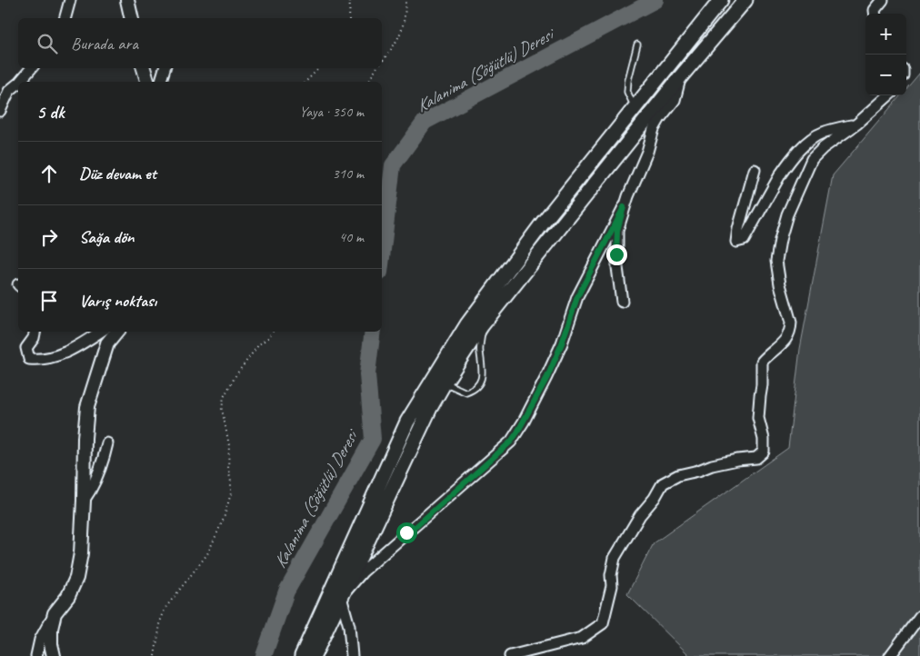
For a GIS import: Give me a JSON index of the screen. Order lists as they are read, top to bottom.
{
  "water": ["Kalanima (Söğütlü) Deresi"],
  "page": {
    "map_buttons": ["+", "−"],
    "search": "Burada ara",
    "heading": ["5 dk", "Yaya · 350 m"],
    "list": [
      ["Düz devam et", "310 m"],
      ["Sağa dön", "40 m"],
      "Varış noktası"
    ]
  }
}
